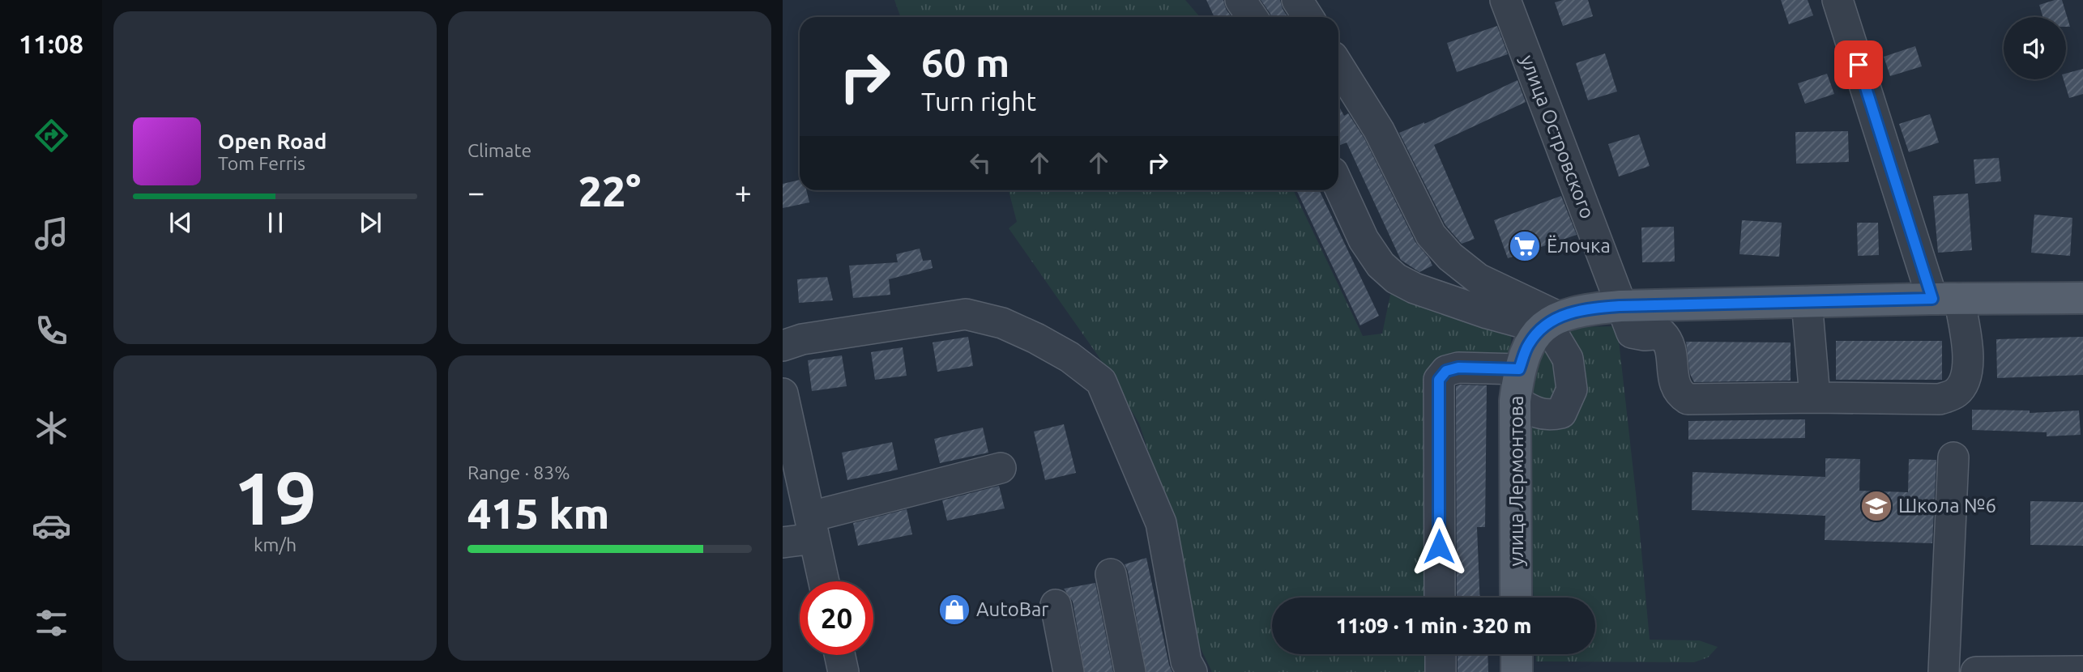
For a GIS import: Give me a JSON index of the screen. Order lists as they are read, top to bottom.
{
  "streets": {
    "main road": ["улица Лермонтова"],
    "street": ["улица Островского"]
  },
  "places": {
    "supermarket": ["Ёлочка"],
    "school or university": ["Школа №6"],
    "shop": ["AutoBar"]
  },
  "page": {
    "tabs": "11:08",
    "tile": [
      "Climate",
      ["19", "km/h"],
      ["Range · 83%", "415 km"]
    ],
    "turn": ["60 m", "Turn right"],
    "song": ["Open Road", "Tom Ferris"],
    "heat": ["−", "22°", "+"],
    "limit": "20",
    "trip": "11:09 · 1 min · 320 m"
  }
}
